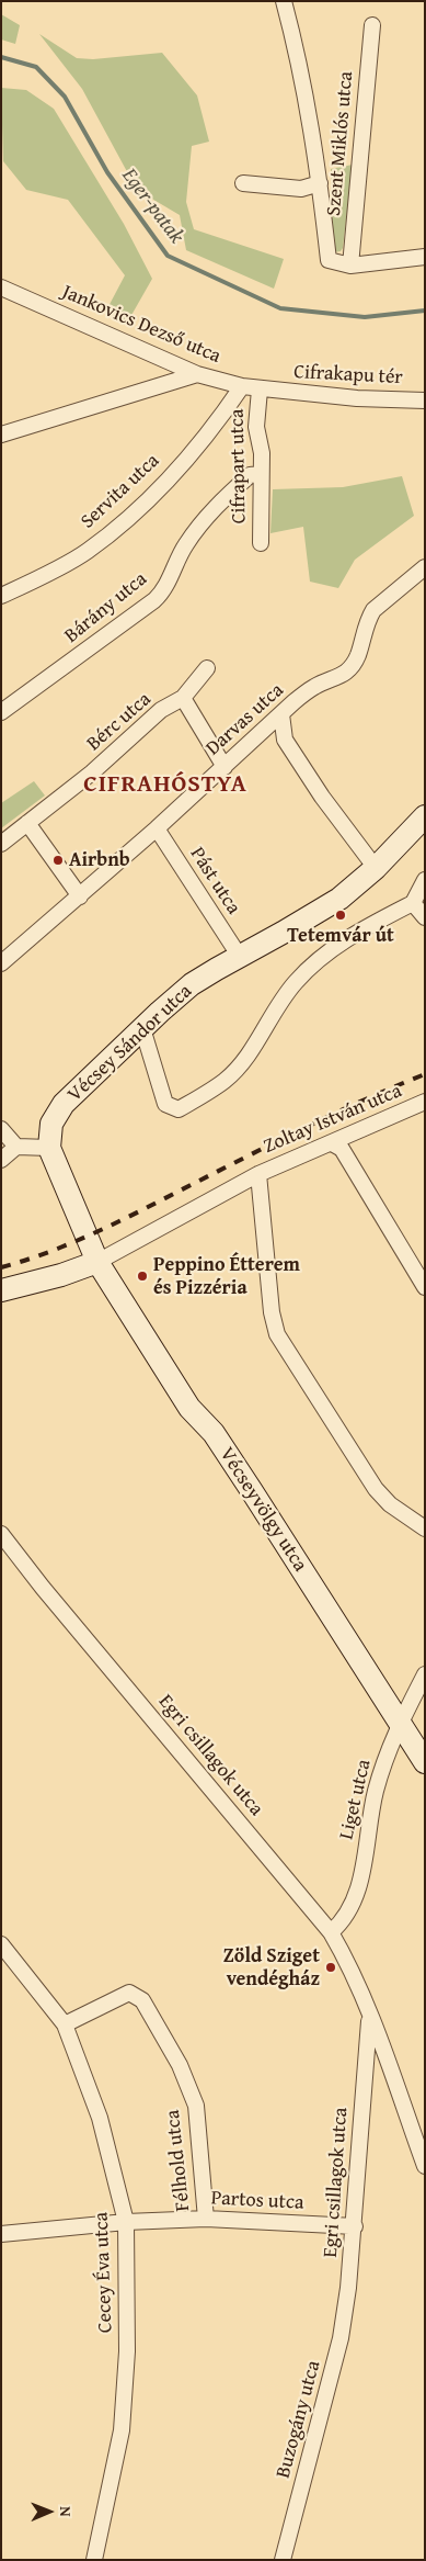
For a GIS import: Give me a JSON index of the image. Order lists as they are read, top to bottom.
{
  "streets": {
    "main road": ["Vécsey Sándor utca", "Vécseyvölgy utca"],
    "street": [
      "Szent Miklós utca",
      "Jankovics Dezső utca",
      "Cifrakapu tér",
      "Cifrapart utca",
      "Servita utca",
      "Bárány utca",
      "Darvas utca",
      "Bérc utca",
      "Pást utca",
      "Zoltay István utca",
      "Egri csillagok utca",
      "Liget utca",
      "Félhold utca",
      "Partos utca",
      "Cecey Éva utca",
      "Buzogány utca"
    ]
  },
  "crossings": [
    ["Jankovics Dezső utca", "Cifrakapu tér"],
    ["Jankovics Dezső utca", "Cifrapart utca"],
    ["Jankovics Dezső utca", "Servita utca"],
    ["Cifrakapu tér", "Cifrapart utca"],
    ["Cifrapart utca", "Bárány utca"],
    ["Darvas utca", "Pást utca"],
    ["Pást utca", "Vécsey Sándor utca"],
    ["Vécsey Sándor utca", "Vécseyvölgy utca"],
    ["Vécseyvölgy utca", "Liget utca"],
    ["Egri csillagok utca", "Liget utca"],
    ["Egri csillagok utca", "Partos utca"],
    ["Egri csillagok utca", "Buzogány utca"],
    ["Félhold utca", "Partos utca"],
    ["Félhold utca", "Cecey Éva utca"],
    ["Partos utca", "Cecey Éva utca"]
  ],
  "districts": ["CIFRAHÓSTYA"],
  "water": ["Eger-patak"],
  "places": [
    "Airbnb",
    "Tetemvár út",
    "Peppino Étterem és Pizzéria",
    "Zöld Sziget vendégház"
  ],
  "north": "right"
}
